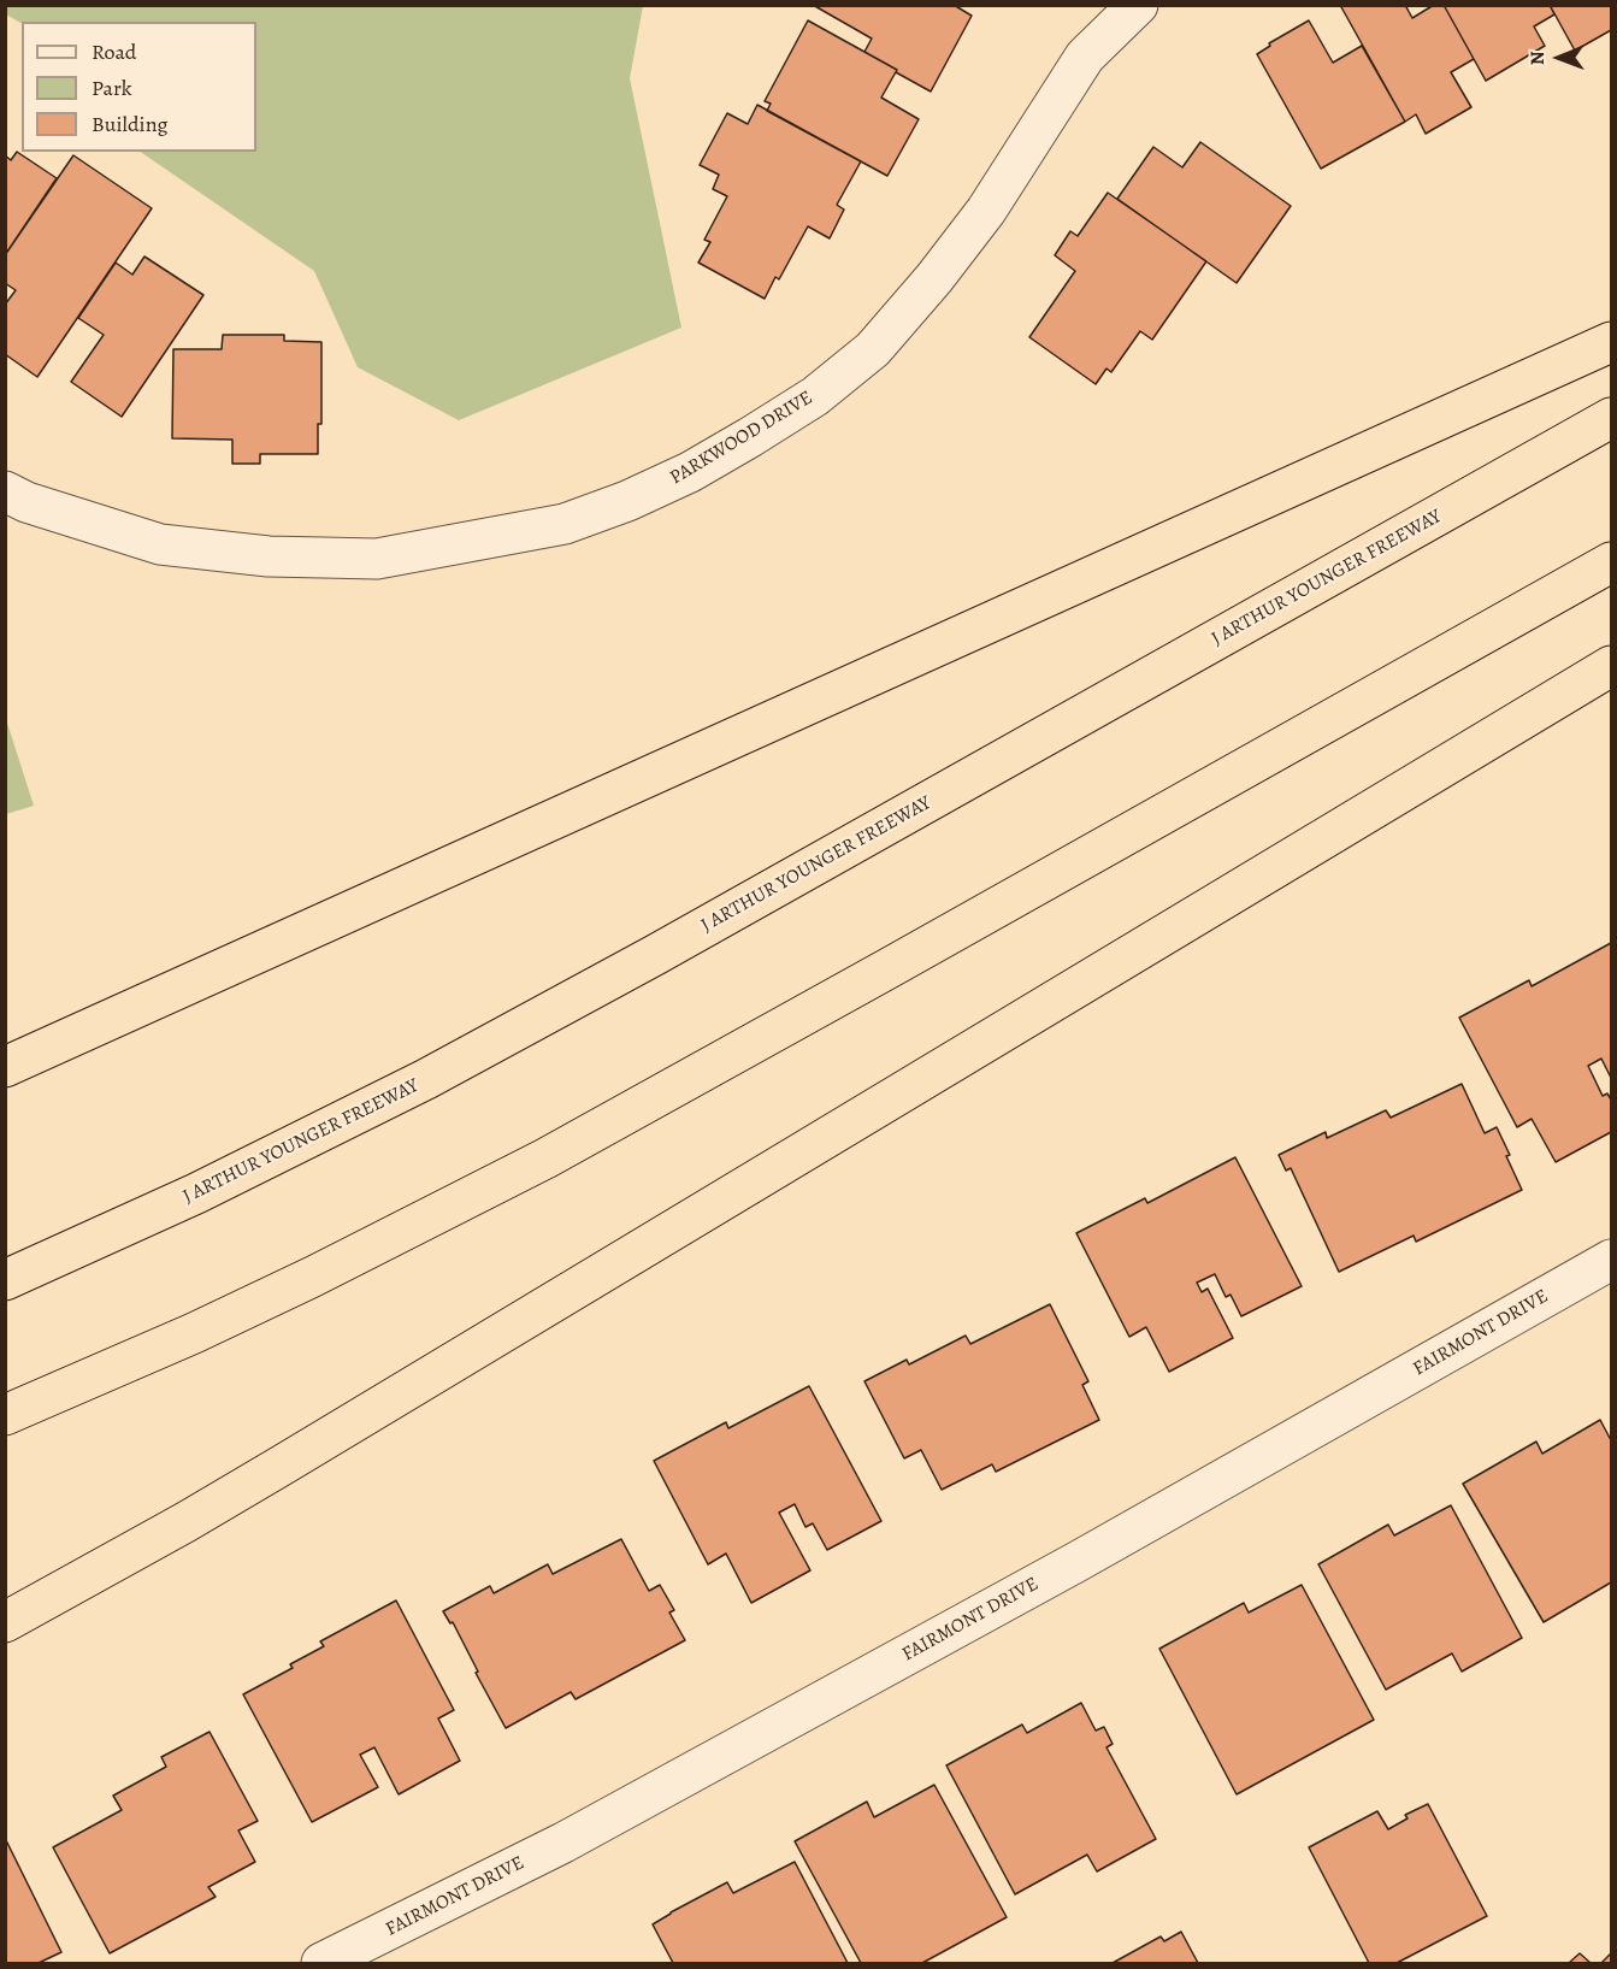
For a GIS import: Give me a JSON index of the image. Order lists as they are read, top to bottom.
{
  "streets": {
    "highway": ["J ARTHUR YOUNGER FREEWAY"],
    "street": ["PARKWOOD DRIVE", "FAIRMONT DRIVE"]
  },
  "legend": ["Road", "Park", "Building"],
  "north": "left"
}
